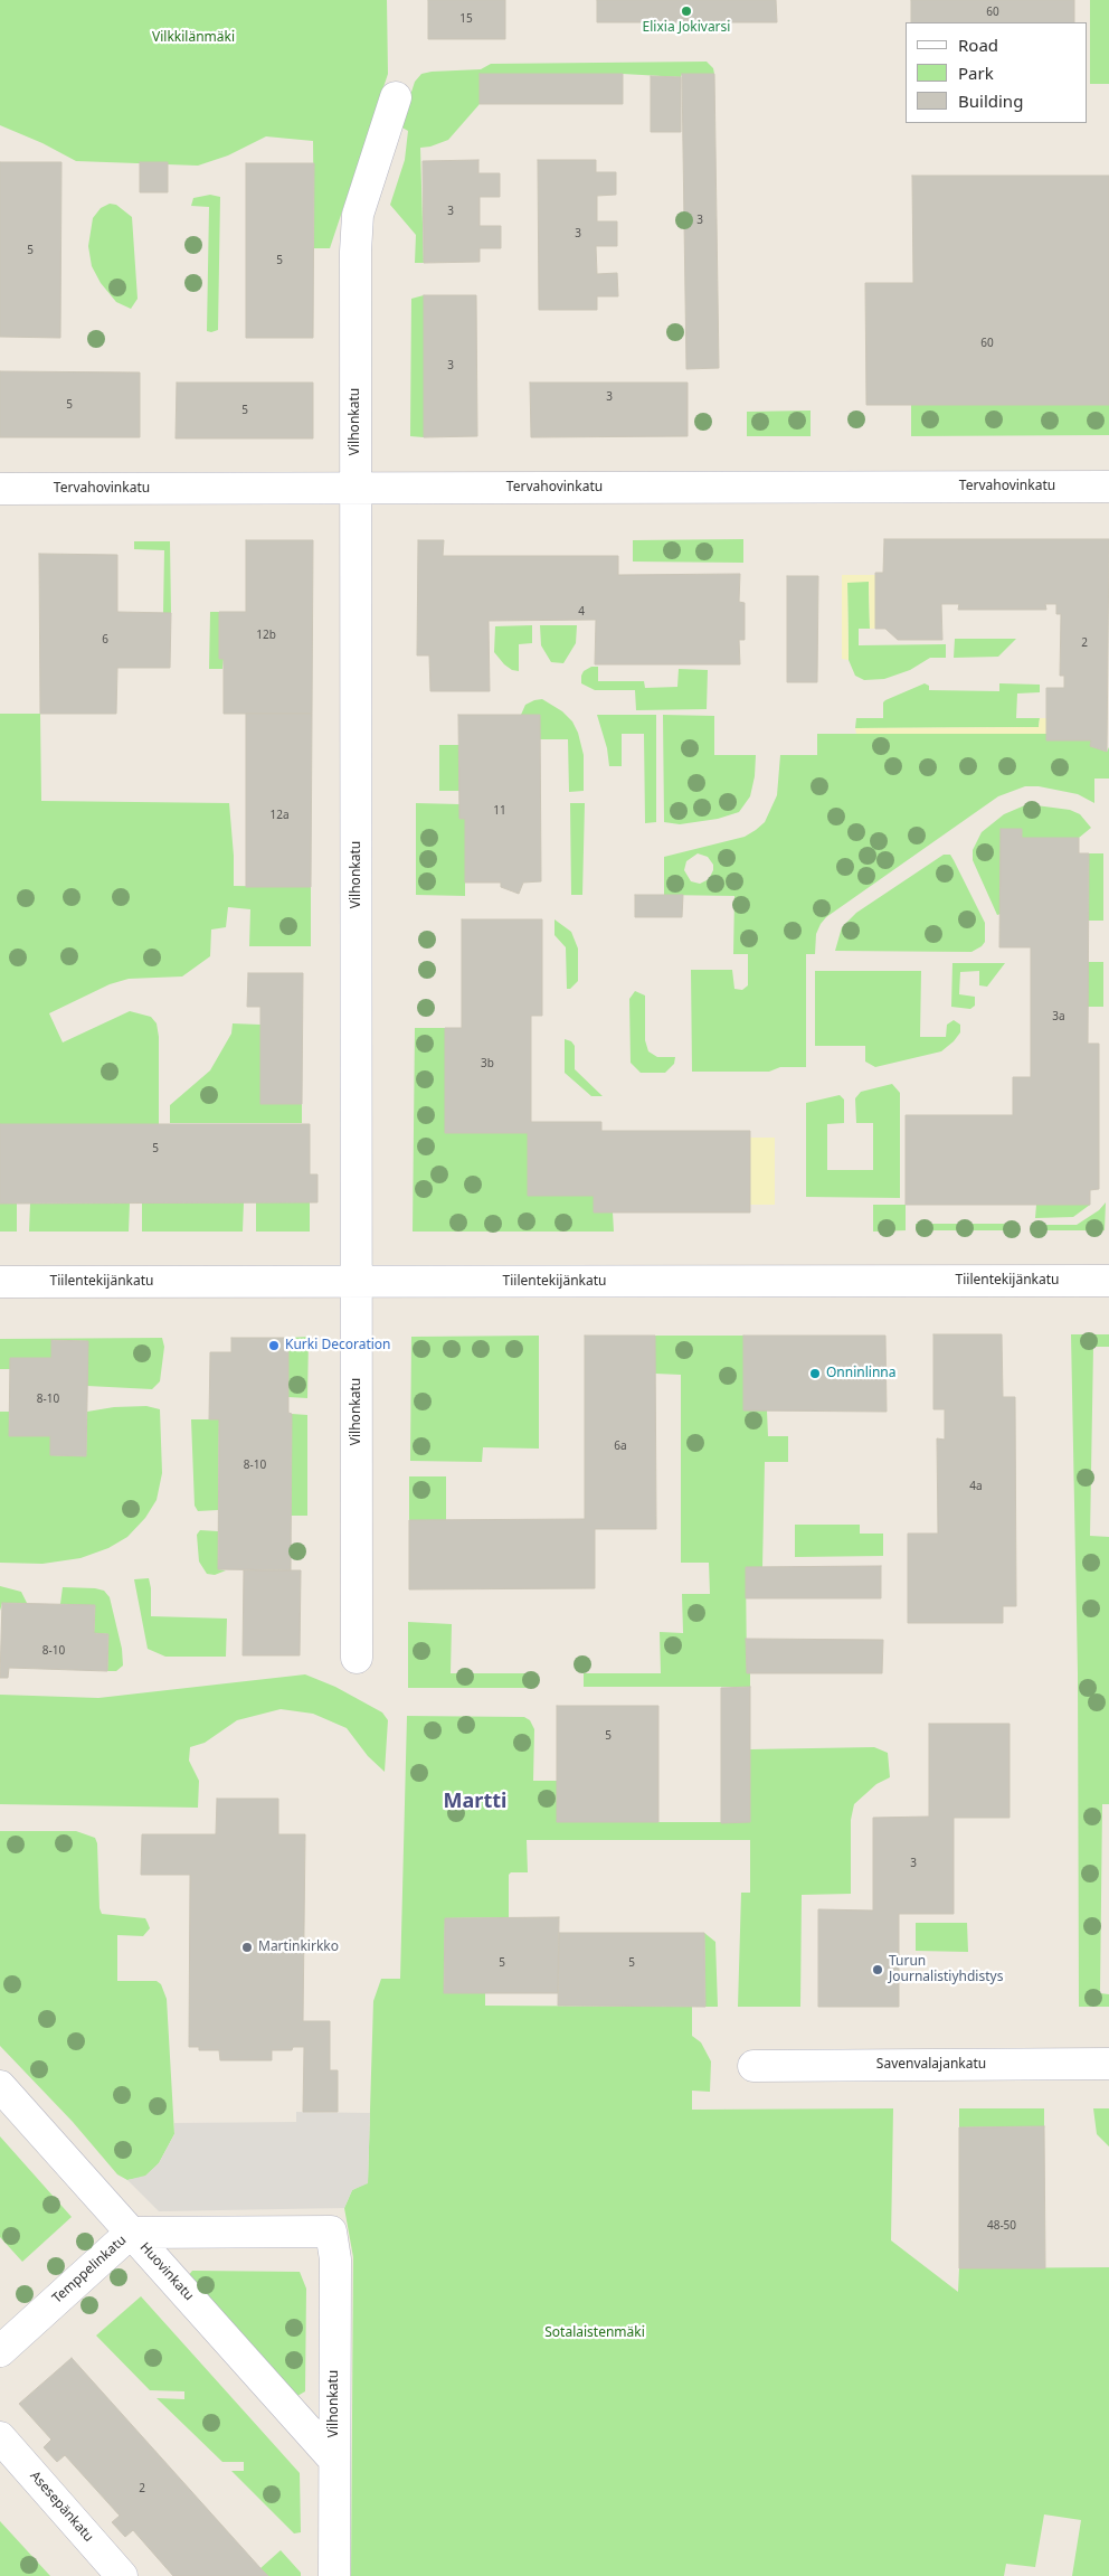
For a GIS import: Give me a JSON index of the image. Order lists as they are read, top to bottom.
{
  "streets": {
    "street": [
      "Vilhonkatu",
      "Tervahovinkatu",
      "Tiilentekijänkatu",
      "Savenvalajankatu",
      "Temppelinkatu",
      "Huovinkatu",
      "Asesepänkatu"
    ]
  },
  "crossings": [
    ["Vilhonkatu", "Tervahovinkatu"],
    ["Vilhonkatu", "Tiilentekijänkatu"],
    ["Vilhonkatu", "Temppelinkatu"],
    ["Vilhonkatu", "Huovinkatu"],
    ["Temppelinkatu", "Huovinkatu"]
  ],
  "districts": ["Martti"],
  "parks": ["Vilkkilänmäki", "Sotalaistenmäki"],
  "places": [
    "Elixia Jokivarsi",
    "Kurki Decoration",
    "Onninlinna",
    "Martinkirkko",
    "Turun Journalistiyhdistys"
  ],
  "house_numbers": [
    "60",
    "15",
    "3",
    "3",
    "3",
    "5",
    "5",
    "60",
    "3",
    "3",
    "5",
    "5",
    "4",
    "12b",
    "6",
    "2",
    "11",
    "12a",
    "3a",
    "3b",
    "5",
    "8-10",
    "6a",
    "8-10",
    "4a",
    "8-10",
    "5",
    "3",
    "5",
    "5",
    "48-50",
    "2"
  ],
  "legend": ["Road", "Park", "Building"]
}
